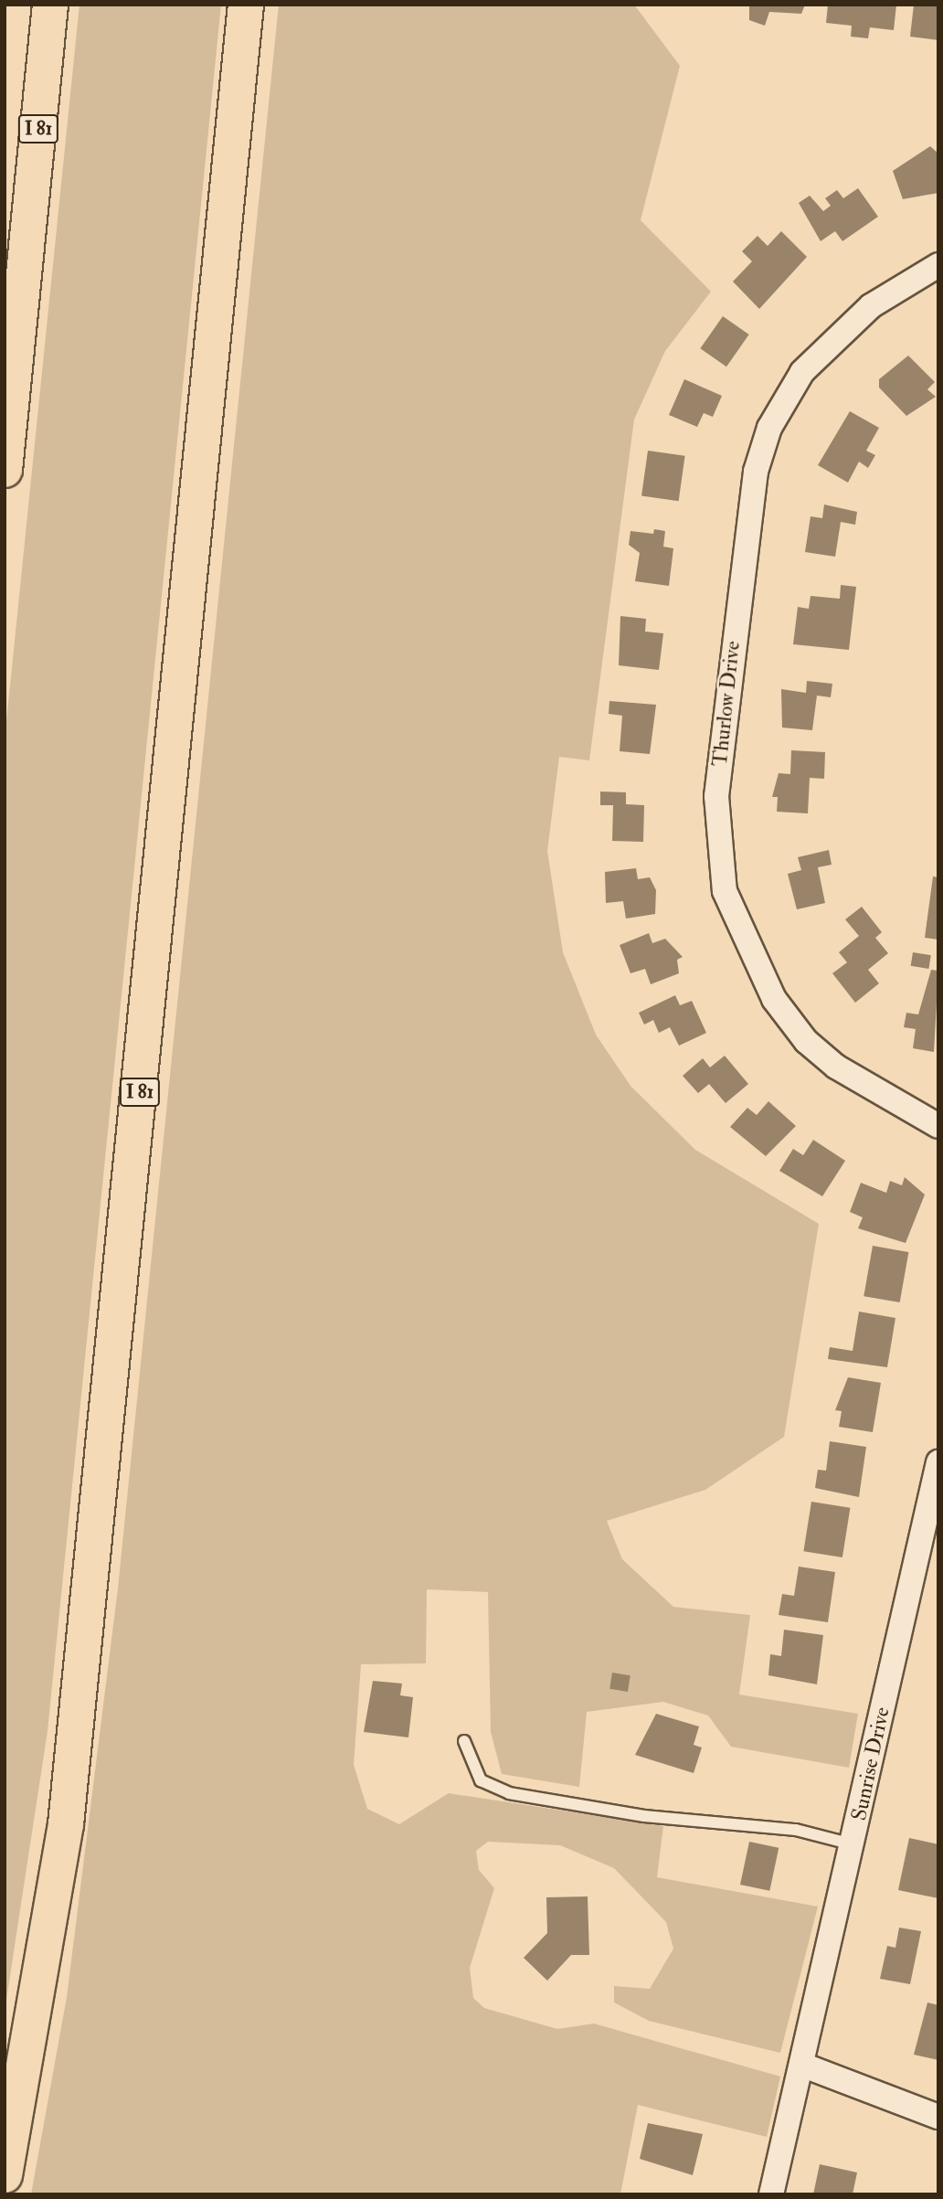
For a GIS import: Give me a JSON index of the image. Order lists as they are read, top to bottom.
{
  "streets": {
    "highway": ["I 81"],
    "street": ["Thurlow Drive", "Sunrise Drive"]
  }
}
